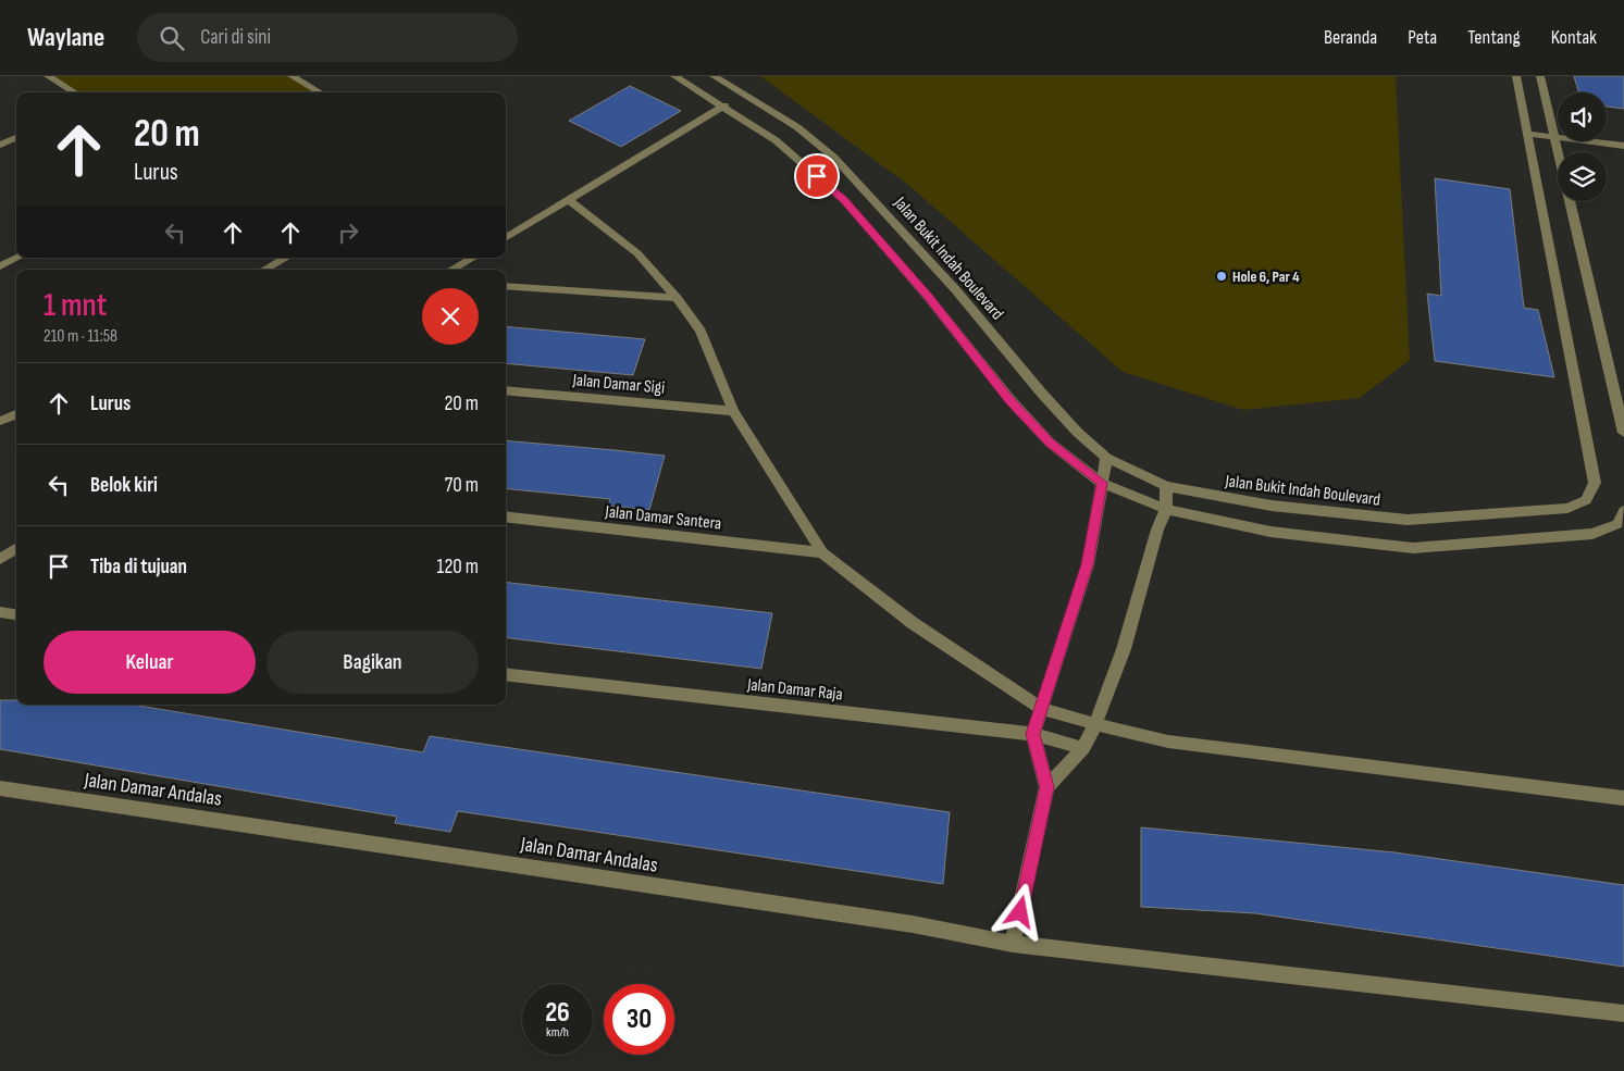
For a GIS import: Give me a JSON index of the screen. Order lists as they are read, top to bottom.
{
  "streets": {
    "street": [
      "Jalan Bukit Indah Boulevard",
      "Jalan Damar Sigi",
      "Jalan Damar Santera",
      "Jalan Damar Raja",
      "Jalan Damar Andalas"
    ]
  },
  "places": ["Hole 6, Par 4"],
  "page": {
    "header": "Waylane",
    "search": "Cari di sini",
    "nav": [
      "Beranda",
      "Peta",
      "Tentang",
      "Kontak"
    ],
    "turn": ["20 m", "Lurus"],
    "heading": ["1 mnt", "210 m · 11:58"],
    "list": [
      {
        "name": "Lurus",
        "value": "20 m"
      },
      {
        "name": "Belok kiri",
        "value": "70 m"
      },
      {
        "name": "Tiba di tujuan",
        "value": "120 m"
      }
    ],
    "buttons": ["Keluar", "Bagikan"],
    "speed": "26 km/h",
    "limit": "30"
  }
}
